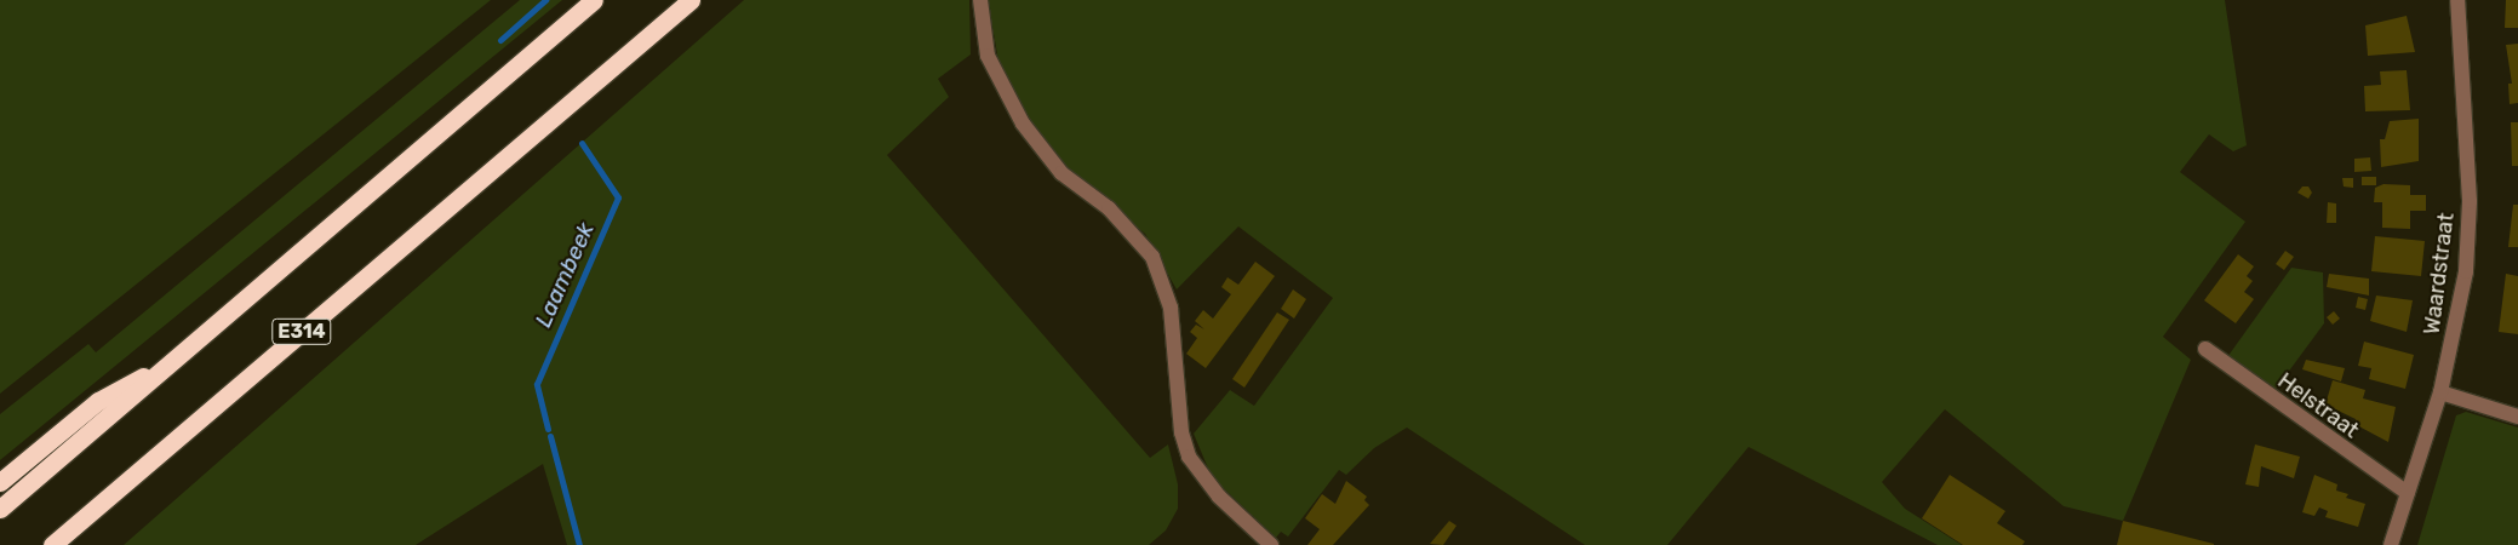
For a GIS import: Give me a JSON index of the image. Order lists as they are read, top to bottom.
{
  "streets": {
    "highway": ["E314"],
    "street": ["Waardstraat", "Helstraat"]
  },
  "crossings": [
    ["Waardstraat", "Helstraat"]
  ],
  "water": ["Laambeek"]
}
